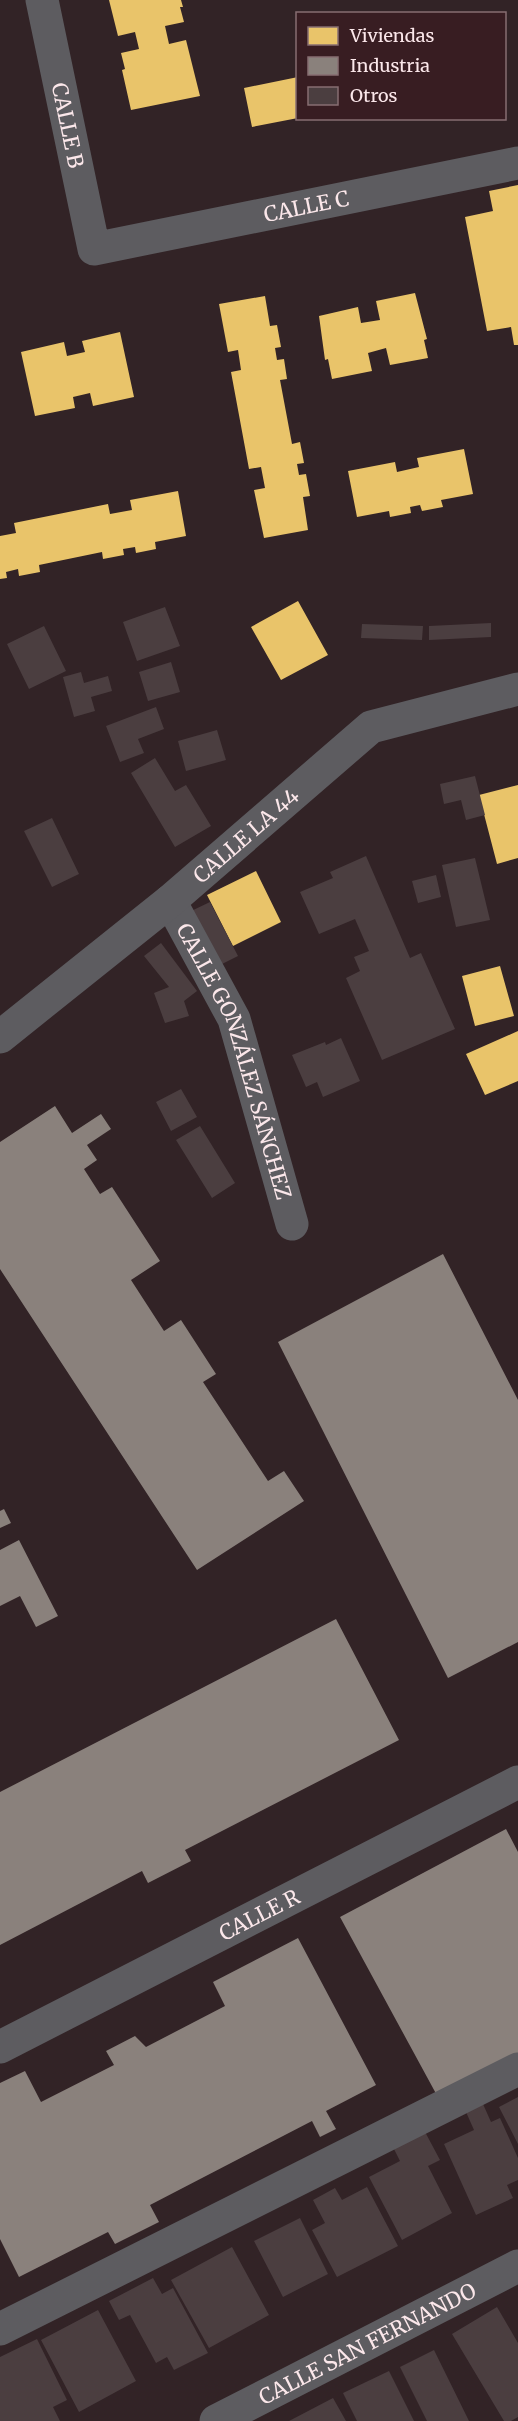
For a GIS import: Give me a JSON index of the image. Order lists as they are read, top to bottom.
{
  "streets": {
    "street": [
      "CALLE B",
      "CALLE C",
      "CALLE LA 44",
      "CALLE GONZÁLEZ SÁNCHEZ",
      "CALLE R",
      "CALLE SAN FERNANDO"
    ]
  },
  "crossings": [
    ["CALLE B", "CALLE C"],
    ["CALLE LA 44", "CALLE GONZÁLEZ SÁNCHEZ"]
  ],
  "legend": ["Viviendas", "Industria", "Otros"]
}
